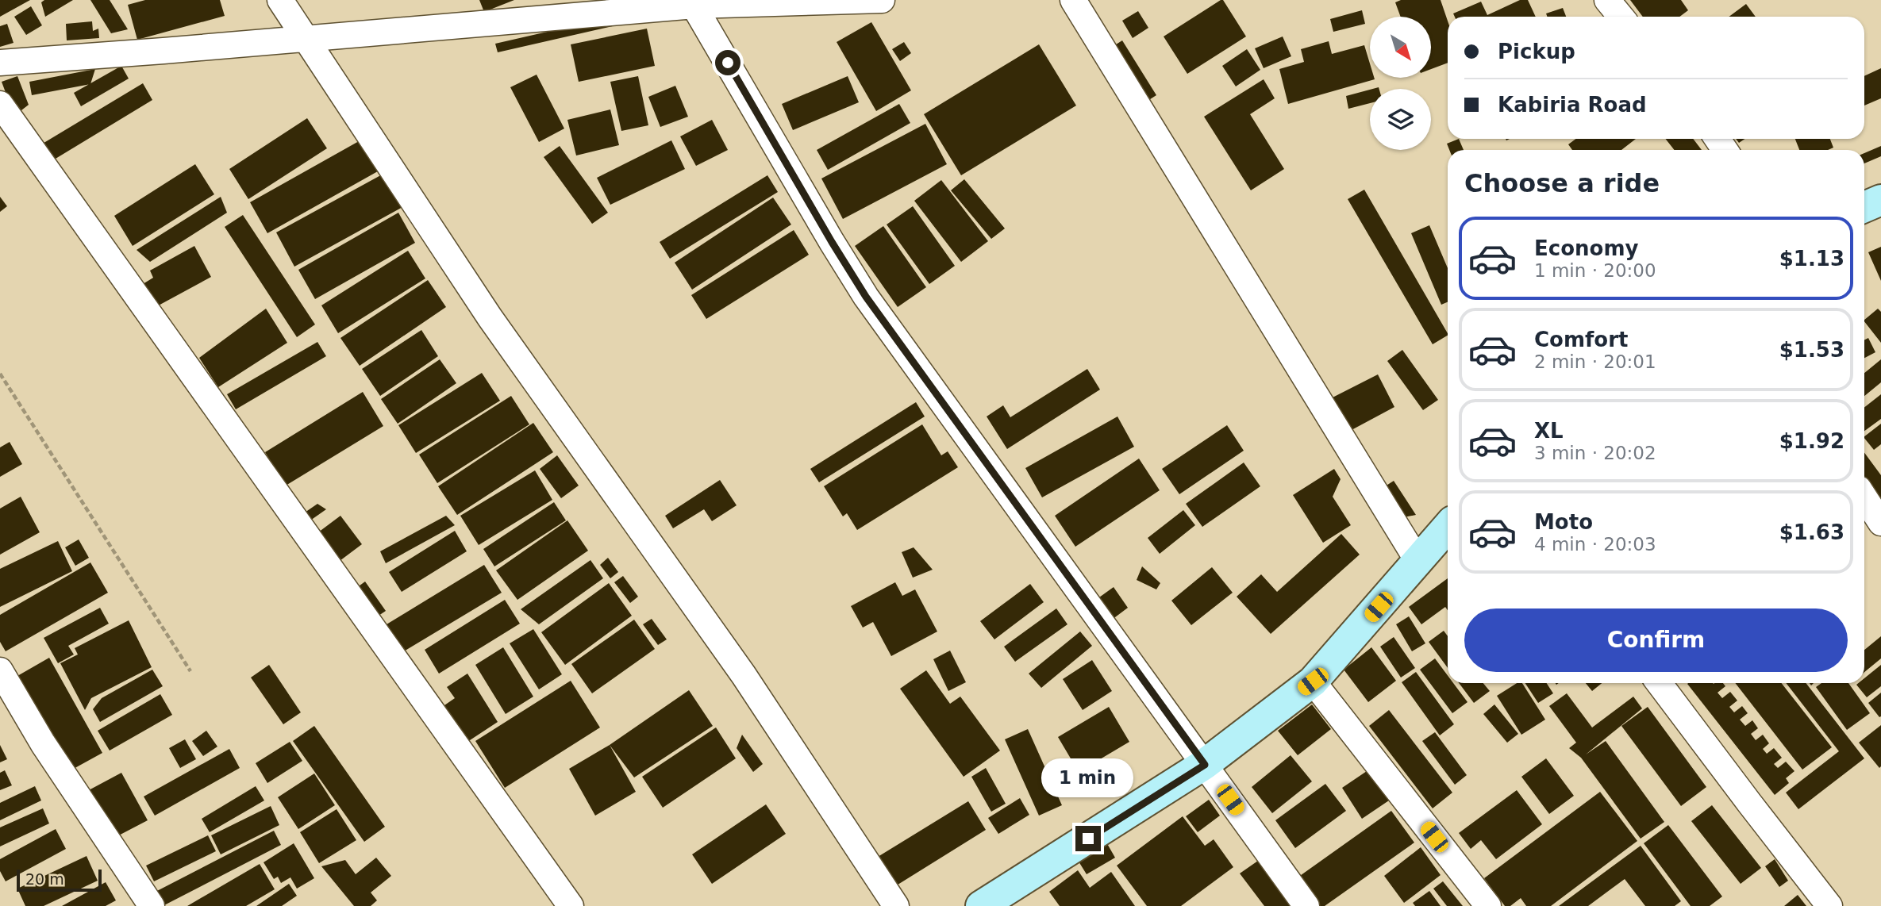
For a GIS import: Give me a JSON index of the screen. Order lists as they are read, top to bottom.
{
  "scale_bar": "20 m",
  "north": "bottom right",
  "page": {
    "banner": ["Pickup", "Kabiria Road"],
    "heading": "Choose a ride",
    "list": [
      {
        "name": "Economy",
        "note": "1 min · 20:00",
        "value": "$1.13"
      },
      {
        "name": "Comfort",
        "note": "2 min · 20:01",
        "value": "$1.53"
      },
      {
        "name": "XL",
        "note": "3 min · 20:02",
        "value": "$1.92"
      },
      {
        "name": "Moto",
        "note": "4 min · 20:03",
        "value": "$1.63"
      }
    ],
    "buttons": "Confirm",
    "bubble": "1 min",
    "scale": "20 m"
  }
}
